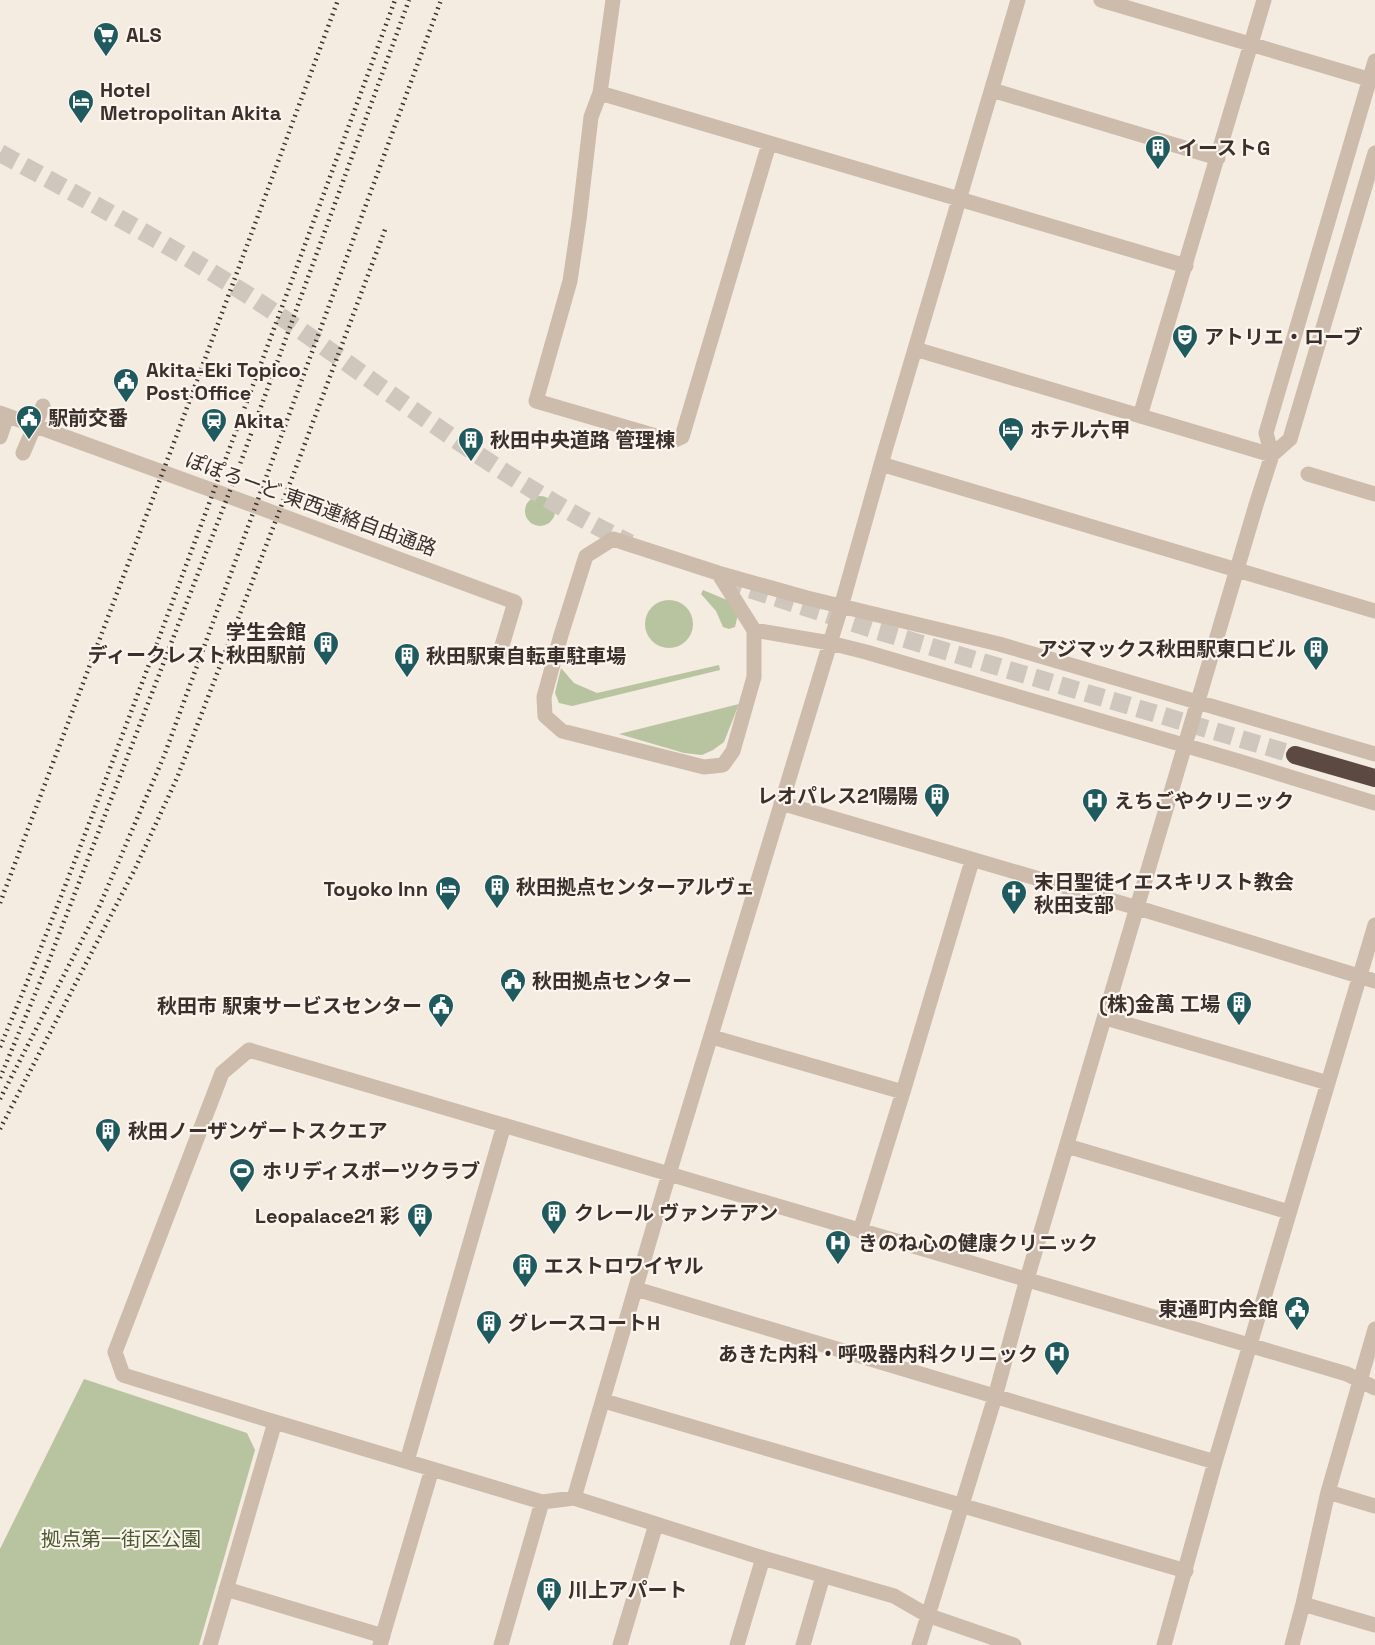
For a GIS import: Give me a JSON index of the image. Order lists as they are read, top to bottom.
{
  "streets": {
    "street": ["ぽぽろーど 東西連絡自由通路"]
  },
  "parks": ["拠点第一街区公園"],
  "places": {
    "supermarket": ["ALS"],
    "hotel": ["Hotel Metropolitan Akita", "ホテル六甲", "Toyoko Inn"],
    "building": [
      "イーストG",
      "秋田中央道路 管理棟",
      "学生会館 ディークレスト秋田駅前",
      "アジマックス秋田駅東口ビル",
      "秋田駅東自転車駐車場",
      "レオパレス21陽陽",
      "秋田拠点センターアルヴェ",
      "(株)金萬 工場",
      "秋田ノーザンゲートスクエア",
      "クレール ヴァンテアン",
      "Leopalace21 彩",
      "エストロワイヤル",
      "グレースコートH",
      "川上アパート"
    ],
    "theatre": ["アトリエ・ローブ"],
    "public building": [
      "Akita-Eki Topico Post Office",
      "駅前交番",
      "秋田拠点センター",
      "秋田市 駅東サービスセンター",
      "東通町内会館"
    ],
    "station": ["Akita"],
    "hospital": ["えちごやクリニック", "きのね心の健康クリニック", "あきた内科・呼吸器内科クリニック"],
    "church": ["末日聖徒イエスキリスト教会 秋田支部"],
    "sports": ["ホリディスポーツクラブ"]
  }
}
